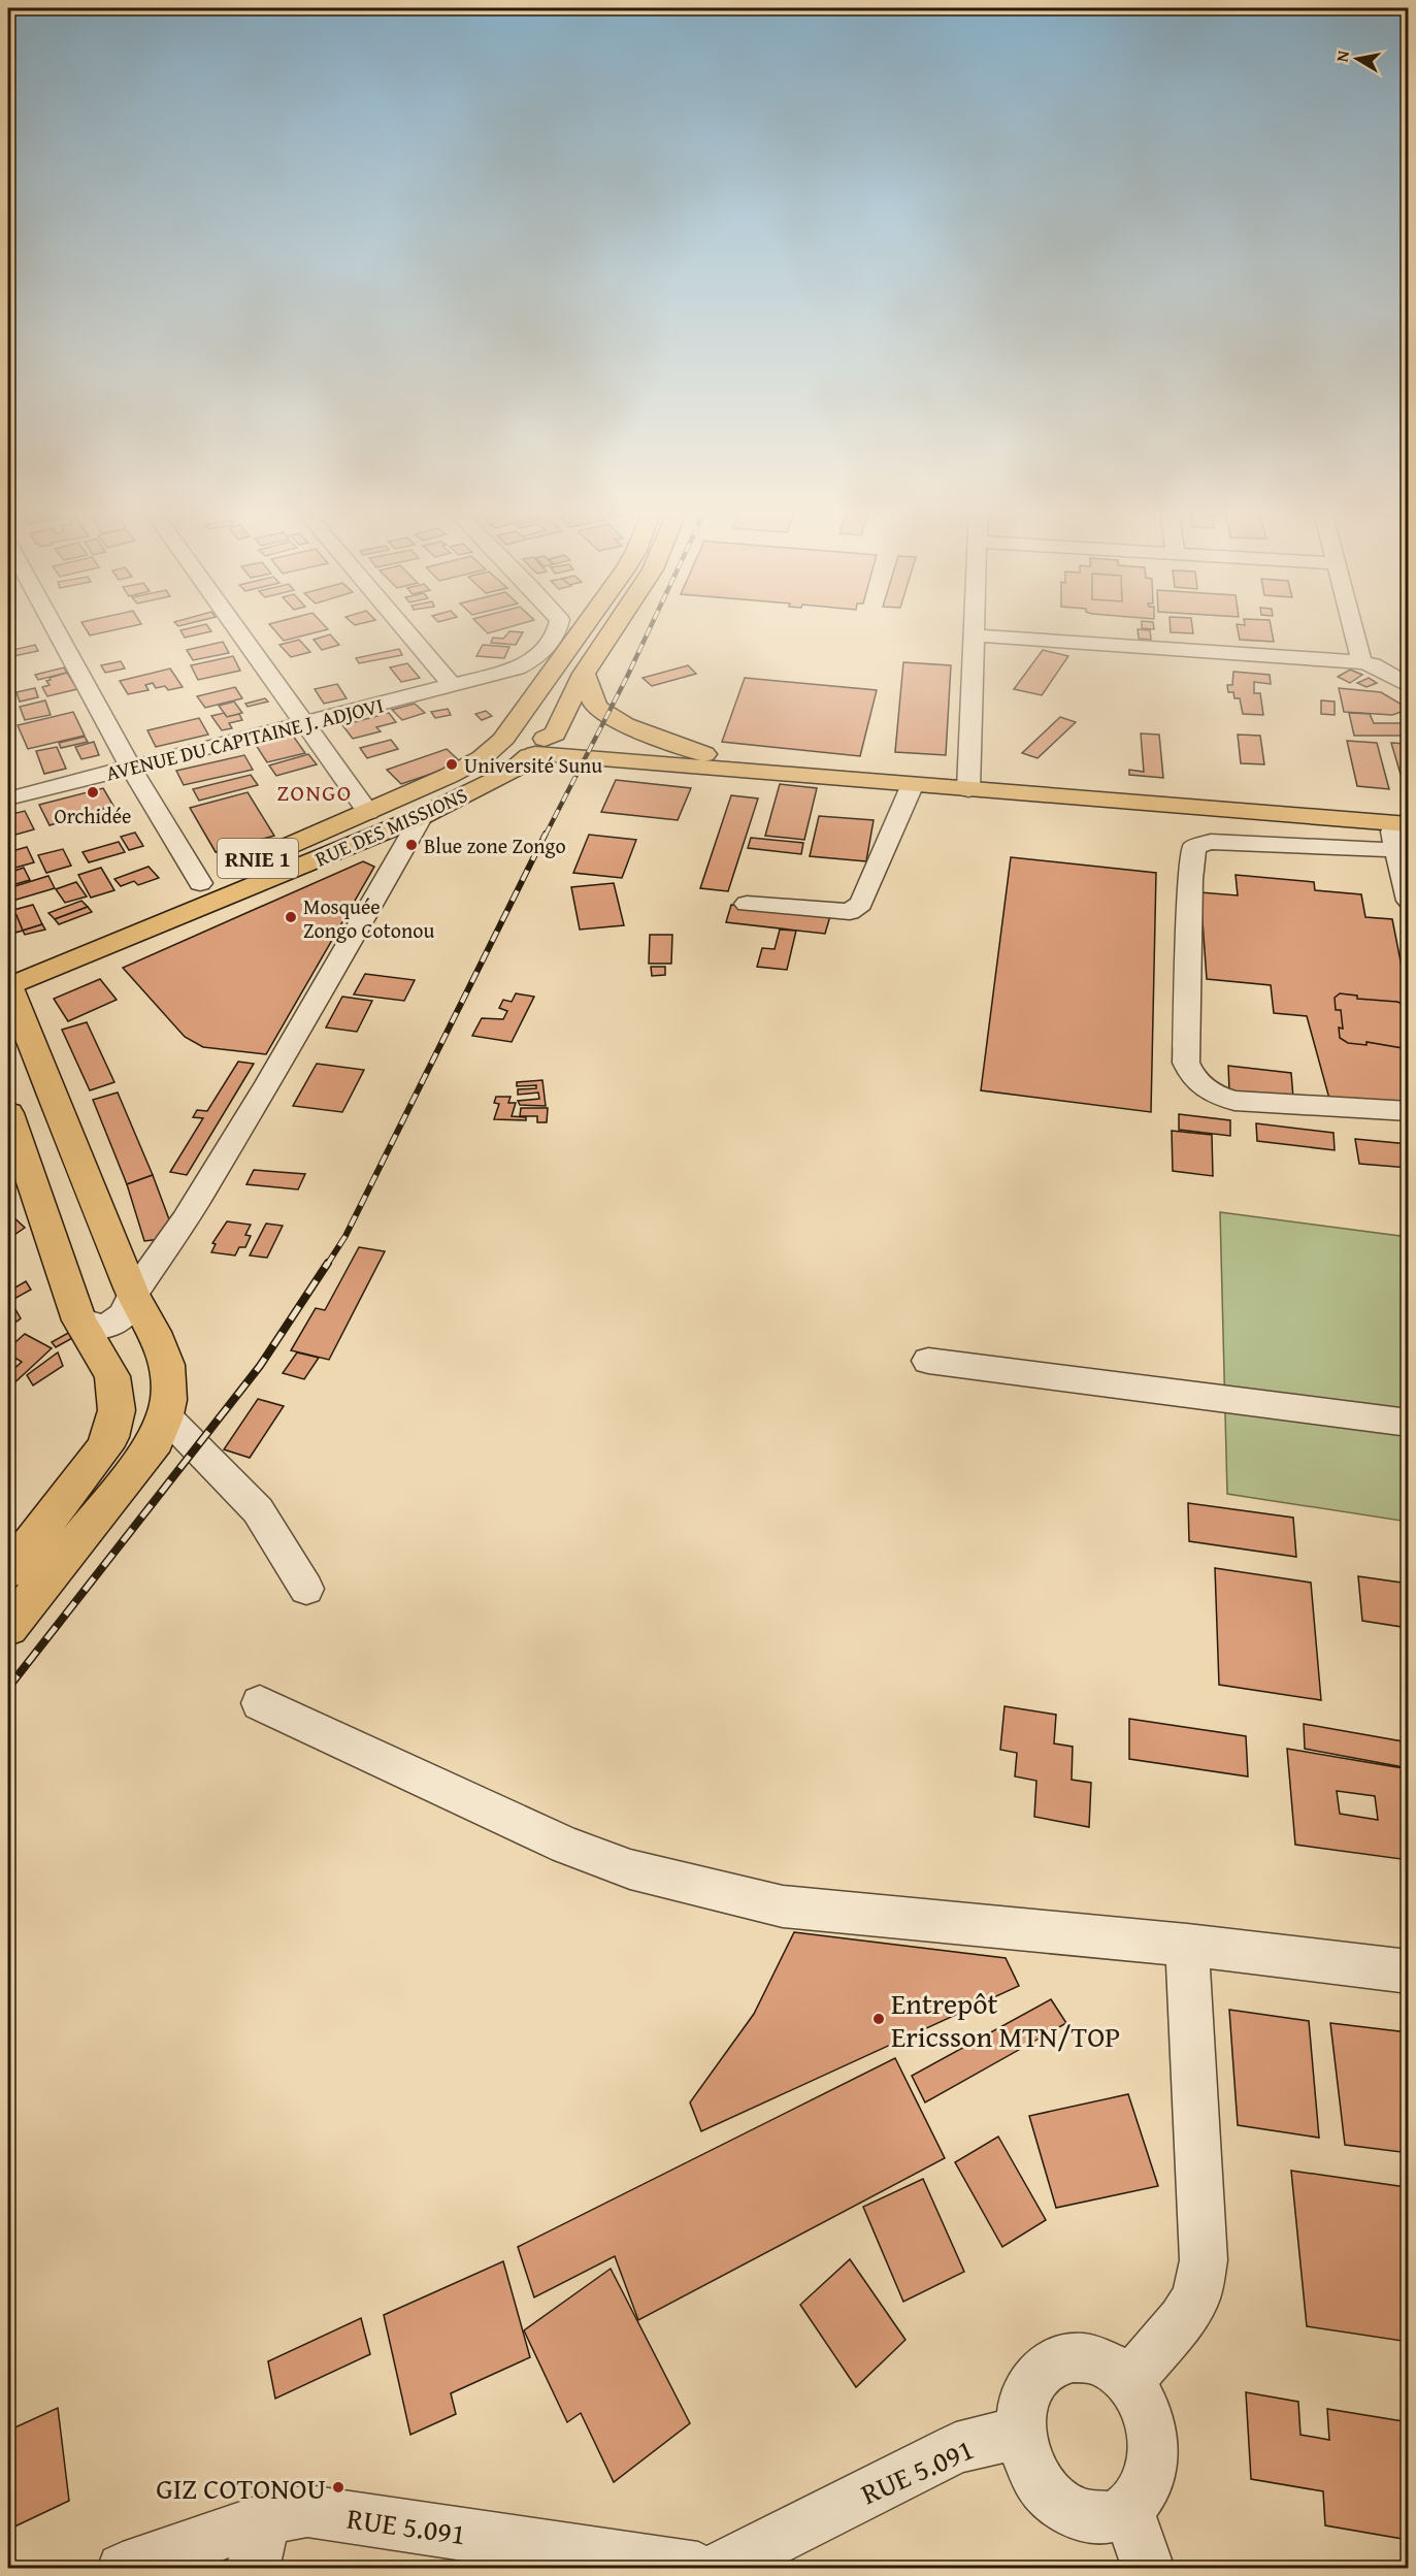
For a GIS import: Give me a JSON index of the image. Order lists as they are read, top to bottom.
{
  "streets": {
    "main road": ["RUE DES MISSIONS", "RNIE 1"],
    "street": ["AVENUE DU CAPITAINE J. ADJOVI", "RUE 5.091"]
  },
  "crossings": [
    ["RUE DES MISSIONS", "RNIE 1"]
  ],
  "districts": ["ZONGO"],
  "places": [
    "Université Sunu",
    "Orchidée",
    "Blue zone Zongo",
    "Mosquée Zongo Cotonou",
    "Entrepôt Ericsson MTN/TOP",
    "GIZ COTONOU"
  ],
  "north": "left"
}
